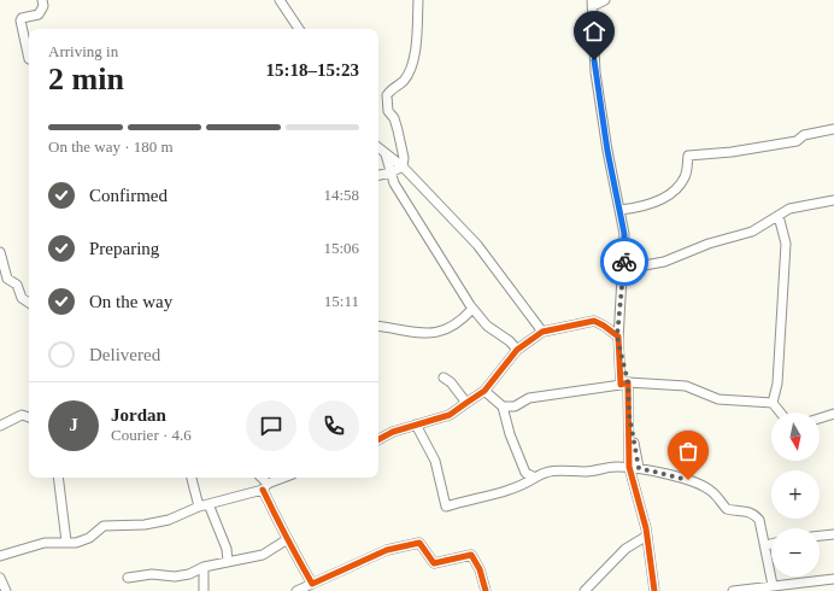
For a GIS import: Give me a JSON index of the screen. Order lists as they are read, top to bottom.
{
  "north": "bottom",
  "page": {
    "heading": ["2 min", "Arriving in", "15:18–15:23"],
    "panel": ["Jordan", "Courier · 4.6"],
    "bar": "On the way · 180 m",
    "list": [
      ["Confirmed", "14:58"],
      ["Preparing", "15:06"],
      ["On the way", "15:11"],
      "Delivered"
    ],
    "round": "J",
    "map_buttons": ["+", "−"]
  }
}
